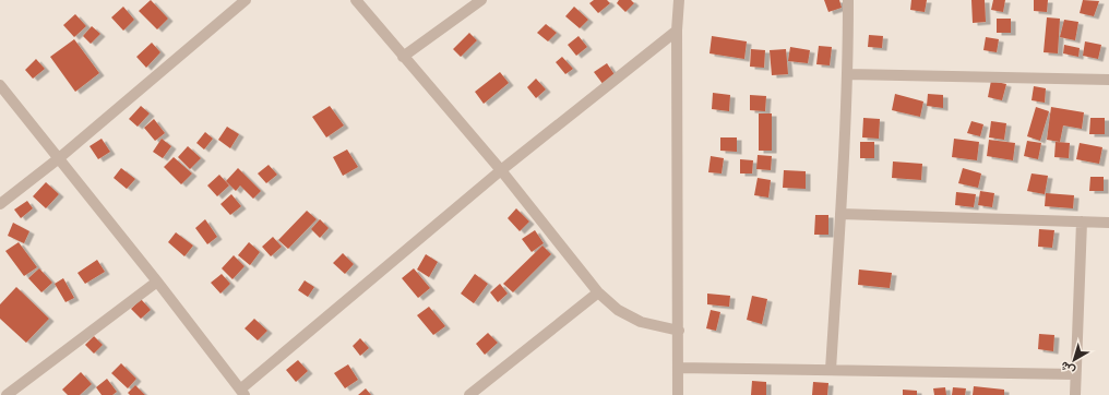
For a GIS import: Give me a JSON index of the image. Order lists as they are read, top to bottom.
{
  "north": "bottom left"
}
